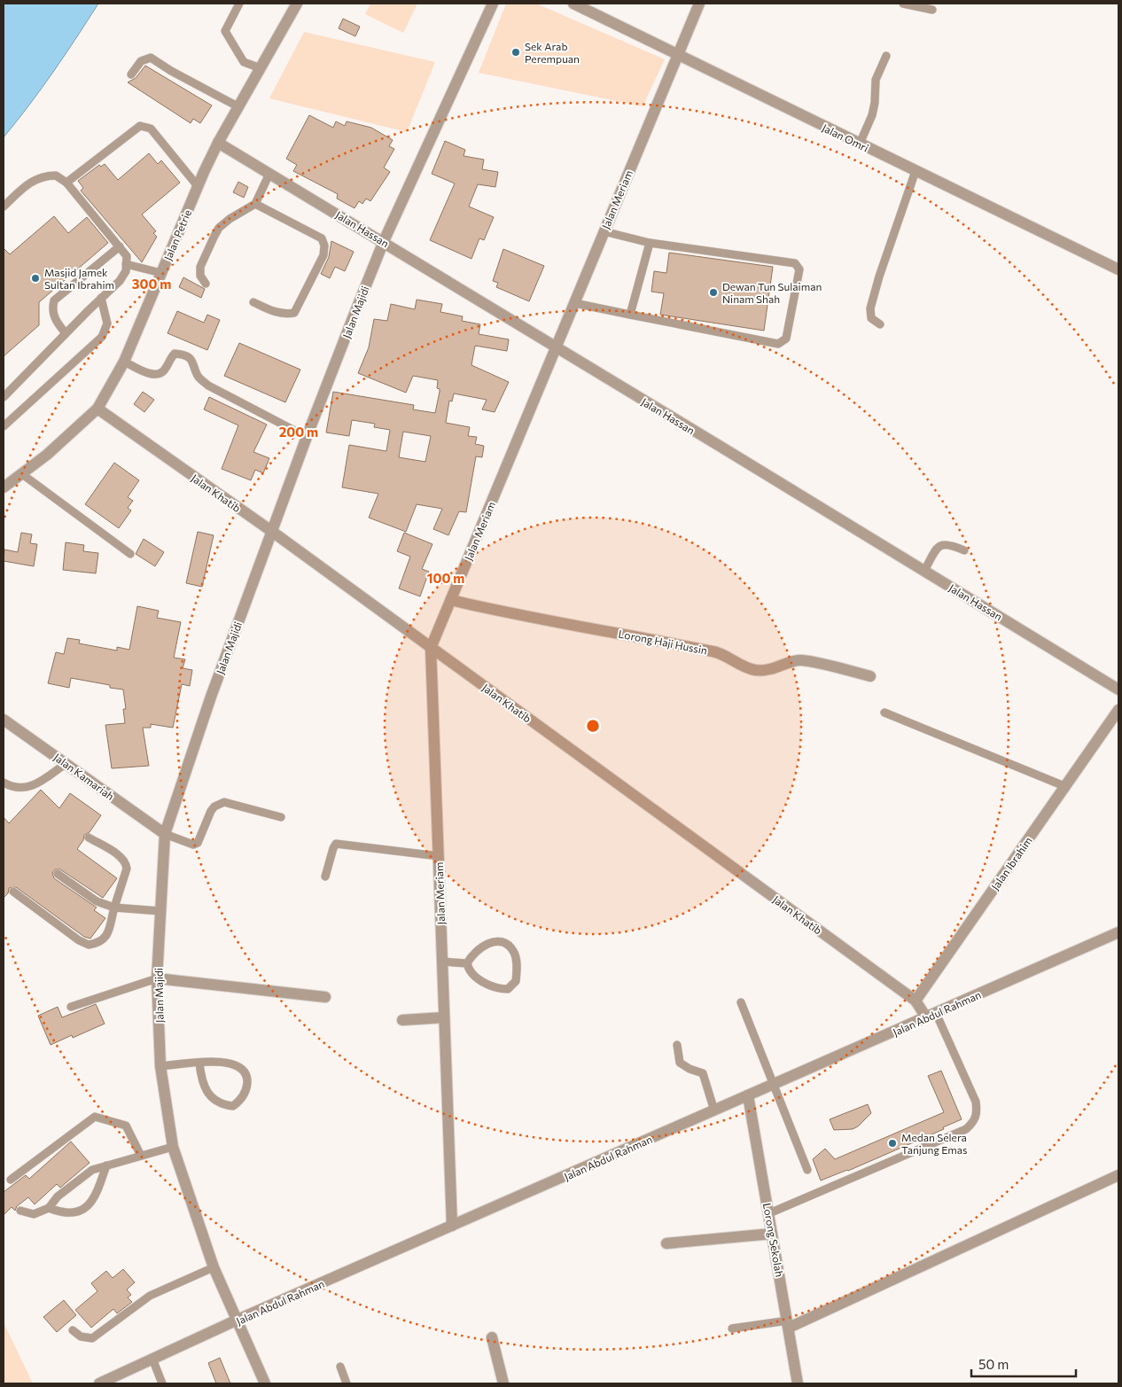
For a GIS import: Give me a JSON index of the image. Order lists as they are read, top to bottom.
{
  "streets": {
    "street": [
      "Jalan Omri",
      "Jalan Meriam",
      "Jalan Hassan",
      "Jalan Petrie",
      "Jalan Majidi",
      "Jalan Khatib",
      "Lorong Haji Hussin",
      "Jalan Kamariah",
      "Jalan Ibrahim",
      "Jalan Abdul Rahman",
      "Lorong Sekolah"
    ]
  },
  "crossings": [
    ["Jalan Omri", "Jalan Meriam"],
    ["Jalan Meriam", "Jalan Hassan"],
    ["Jalan Meriam", "Jalan Khatib"],
    ["Jalan Meriam", "Lorong Haji Hussin"],
    ["Jalan Meriam", "Jalan Abdul Rahman"],
    ["Jalan Hassan", "Jalan Petrie"],
    ["Jalan Hassan", "Jalan Majidi"],
    ["Jalan Petrie", "Jalan Khatib"],
    ["Jalan Majidi", "Jalan Khatib"],
    ["Jalan Majidi", "Jalan Kamariah"],
    ["Jalan Majidi", "Jalan Abdul Rahman"],
    ["Jalan Khatib", "Jalan Ibrahim"],
    ["Jalan Abdul Rahman", "Lorong Sekolah"]
  ],
  "places": [
    "Sek Arab Perempuan",
    "Masjid Jamek Sultan Ibrahim",
    "Dewan Tun Sulaiman Ninam Shah",
    "Medan Selera Tanjung Emas"
  ],
  "scale_bar": "50 m",
  "rings": ["300 m", "200 m", "100 m"]
}
